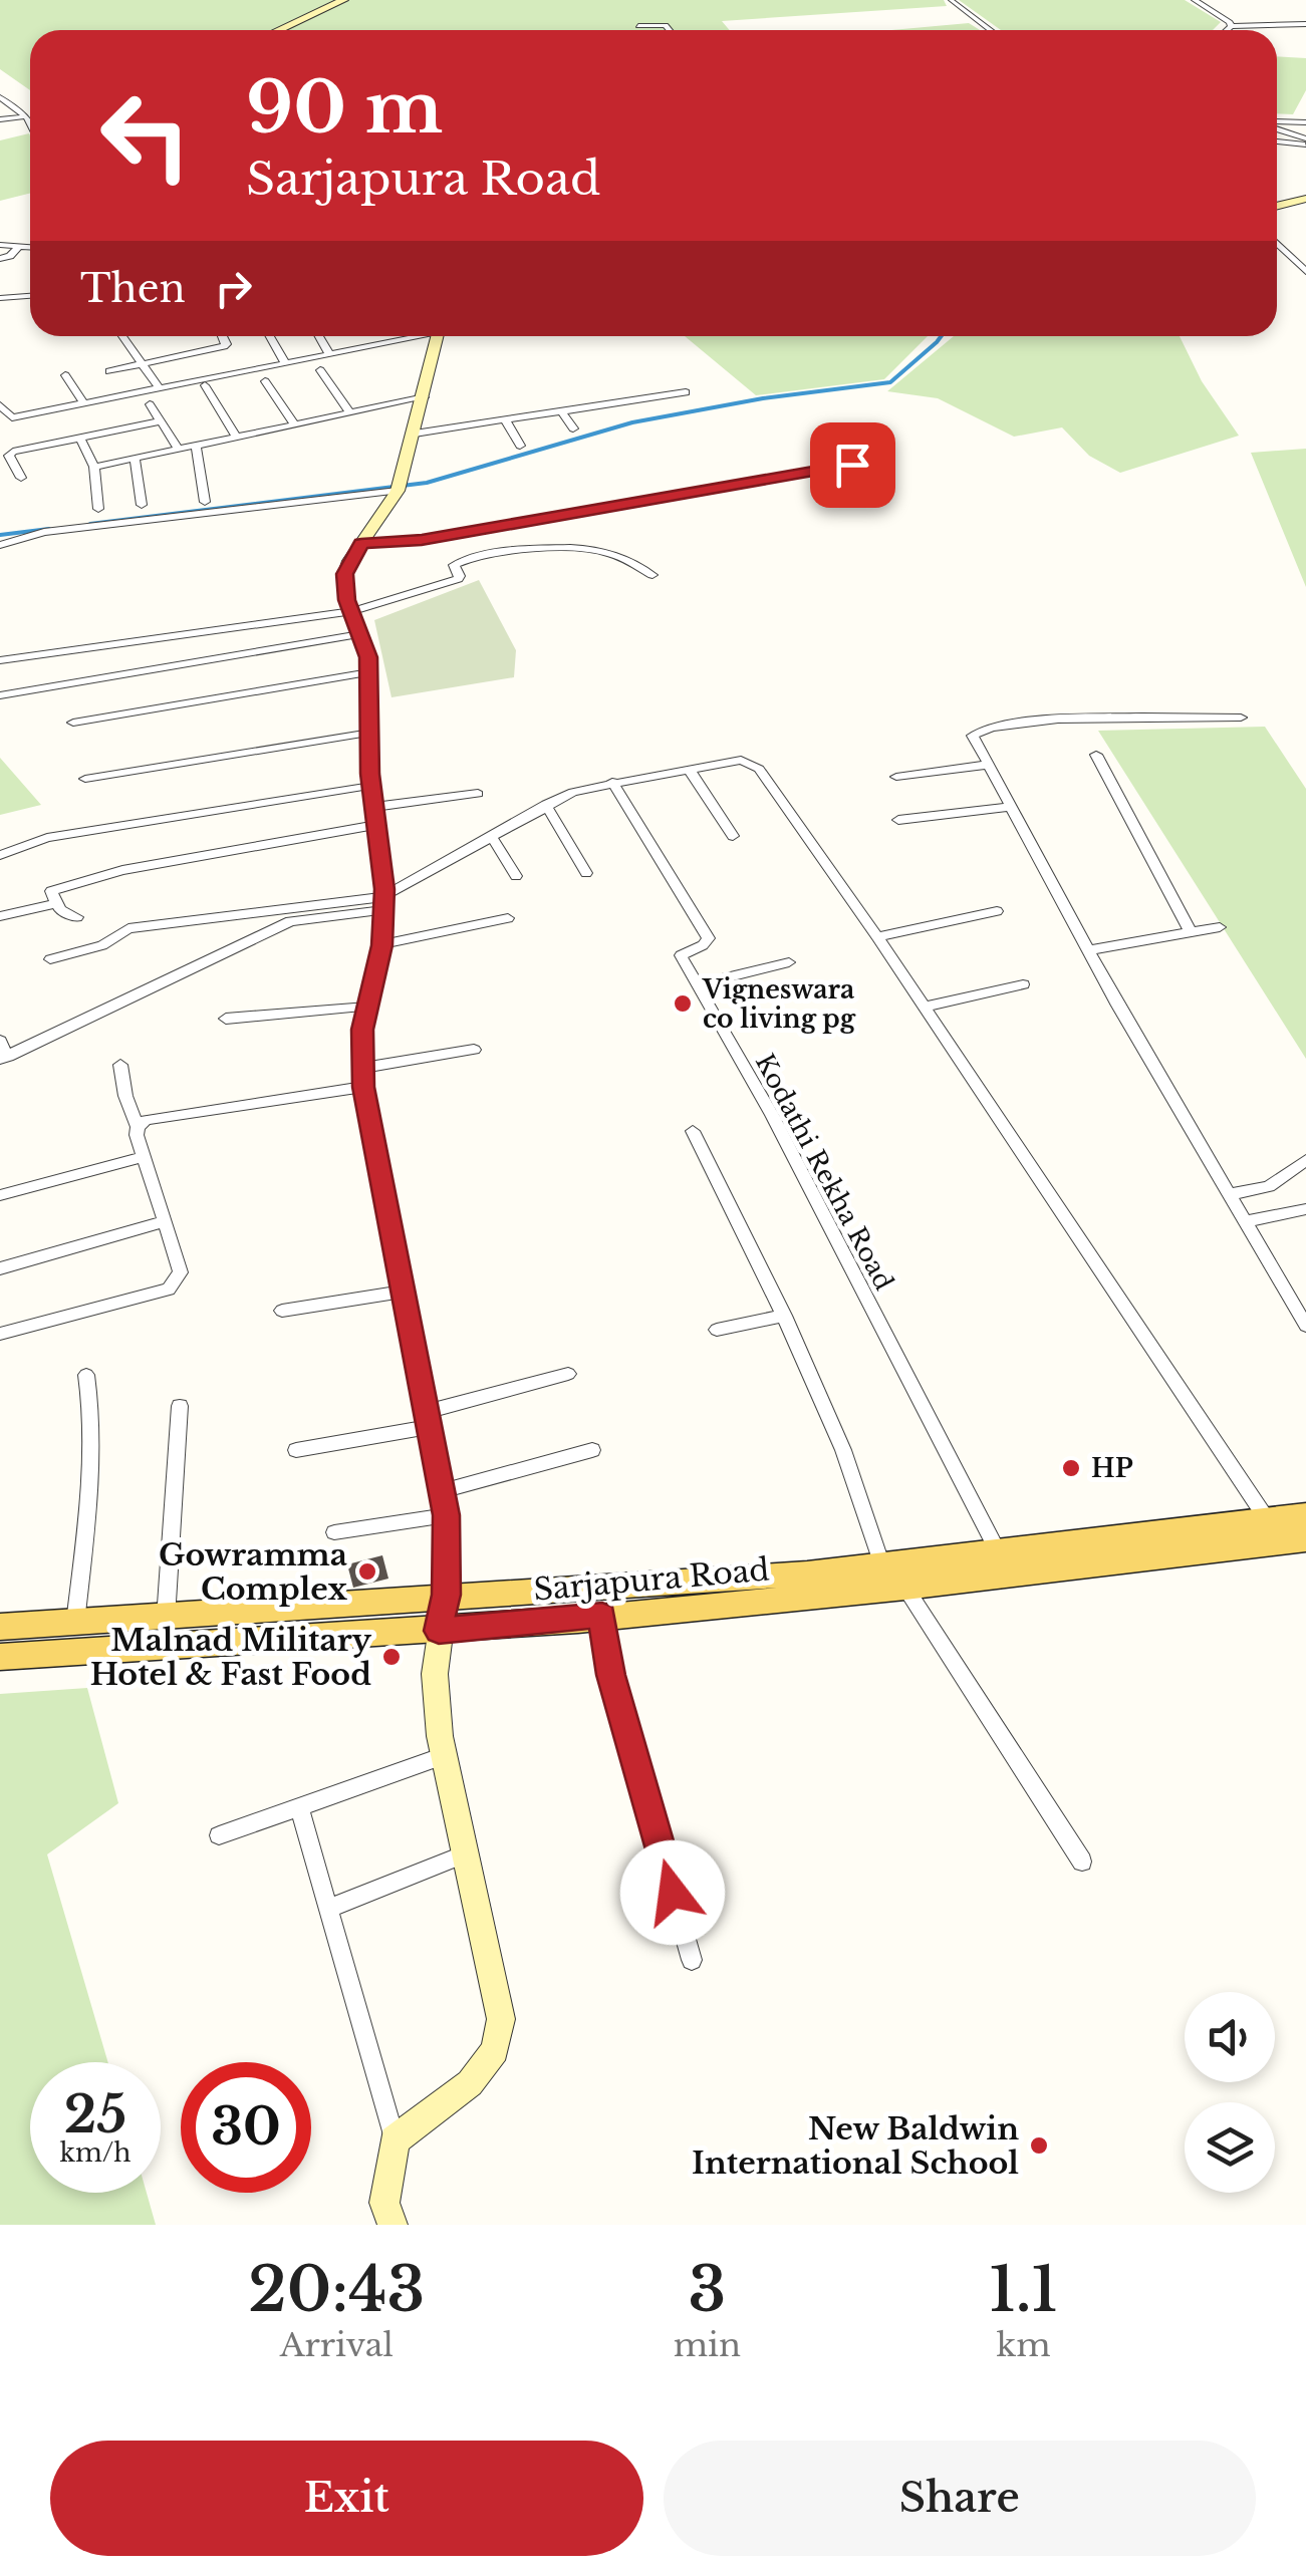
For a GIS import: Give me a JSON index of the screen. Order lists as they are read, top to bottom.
{
  "streets": {
    "main road": ["Sarjapura Road"],
    "street": ["Kodathi Rekha Road"]
  },
  "crossings": [
    ["Kodathi Rekha Road", "Sarjapura Road"]
  ],
  "places": [
    "Vigneswara co living pg",
    "HP",
    "Gowramma Complex",
    "Malnad Military Hotel & Fast Food",
    "New Baldwin International School"
  ],
  "page": {
    "turn": ["90 m", "Sarjapura Road"],
    "then": "Then",
    "speed": "25 km/h",
    "limit": "30",
    "eta": [
      "20:43",
      "Arrival",
      "3",
      "min",
      "1.1",
      "km"
    ],
    "buttons": ["Exit", "Share"]
  }
}
